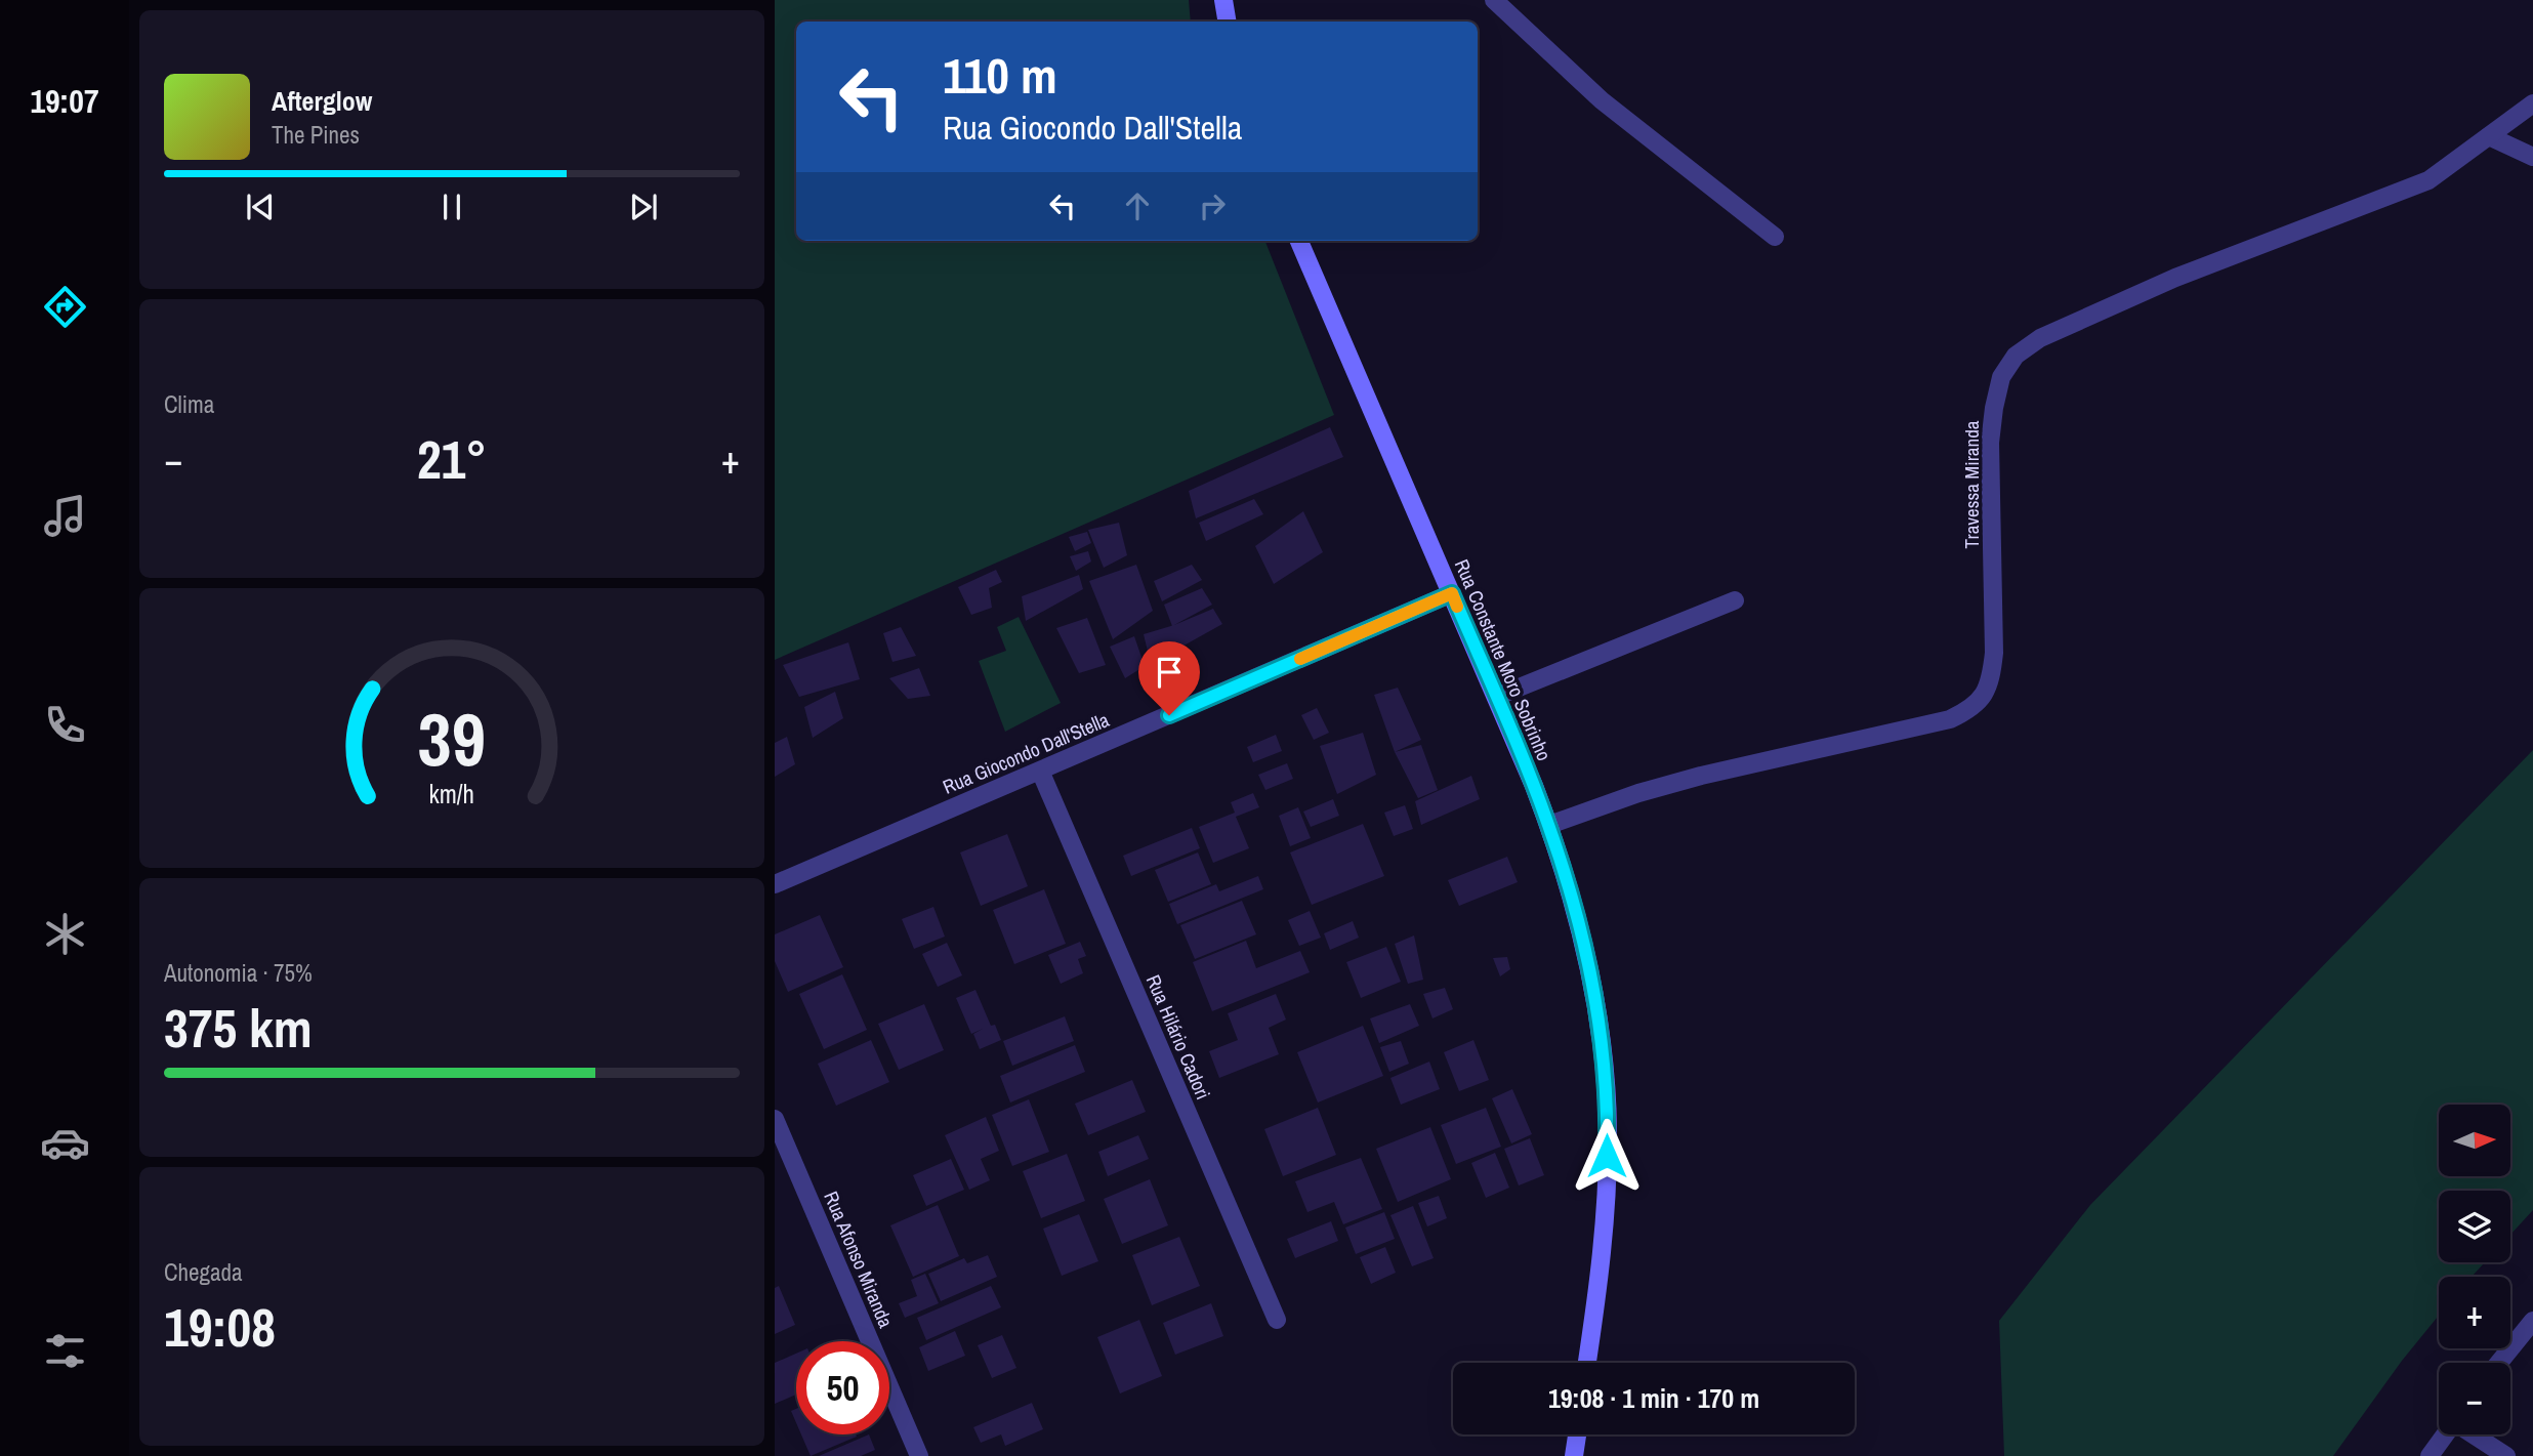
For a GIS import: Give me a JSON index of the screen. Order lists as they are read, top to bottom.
{
  "streets": {
    "main road": ["Rua Constante Moro Sobrinho"],
    "street": [
      "Travessa Miranda",
      "Rua Giocondo Dall'Stella",
      "Rua Hilário Cadori",
      "Rua Afonso Miranda"
    ]
  },
  "crossings": [
    ["Travessa Miranda", "Rua Constante Moro Sobrinho"],
    ["Rua Constante Moro Sobrinho", "Rua Giocondo Dall'Stella"],
    ["Rua Giocondo Dall'Stella", "Rua Hilário Cadori"]
  ],
  "north": "right",
  "page": {
    "tabs": "19:07",
    "turn": ["110 m", "Rua Giocondo Dall'Stella"],
    "song": ["Afterglow", "The Pines"],
    "tile": [
      "Clima",
      ["Autonomia · 75%", "375 km"],
      ["Chegada", "19:08"]
    ],
    "heat": ["−", "21°", "+"],
    "map_buttons": ["+", "−"],
    "limit": "50",
    "trip": "19:08 · 1 min · 170 m",
    "gauge": ["39", "km/h"]
  }
}
